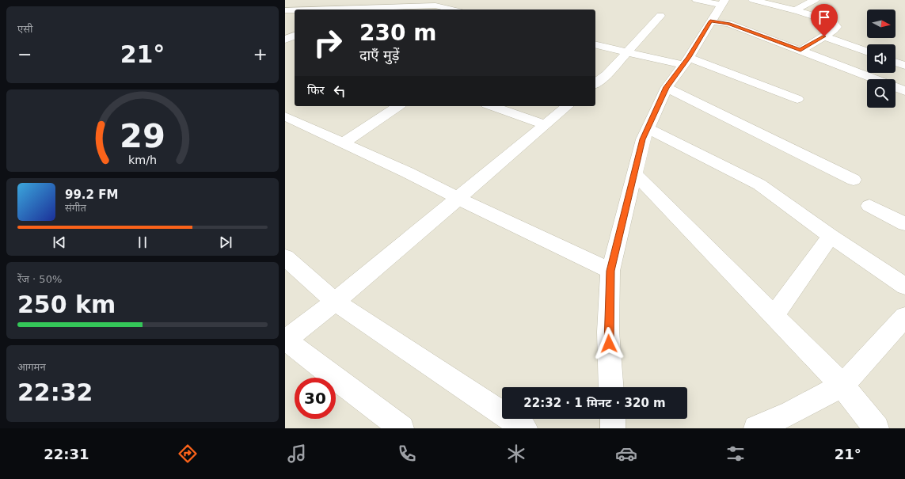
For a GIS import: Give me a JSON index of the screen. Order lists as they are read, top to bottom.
{
  "north": "right",
  "page": {
    "tile": [
      "एसी",
      ["रेंज · 50%", "250 km"],
      ["आगमन", "22:32"]
    ],
    "turn": ["230 m", "दाएँ मुड़ें"],
    "heat": ["−", "21°", "+"],
    "then": "फिर",
    "song": ["99.2 FM", "संगीत"],
    "limit": "30",
    "trip": "22:32 · 1 मिनट · 320 m",
    "tabs": ["22:31", "21°"],
    "gauge": ["29", "km/h"]
  }
}
